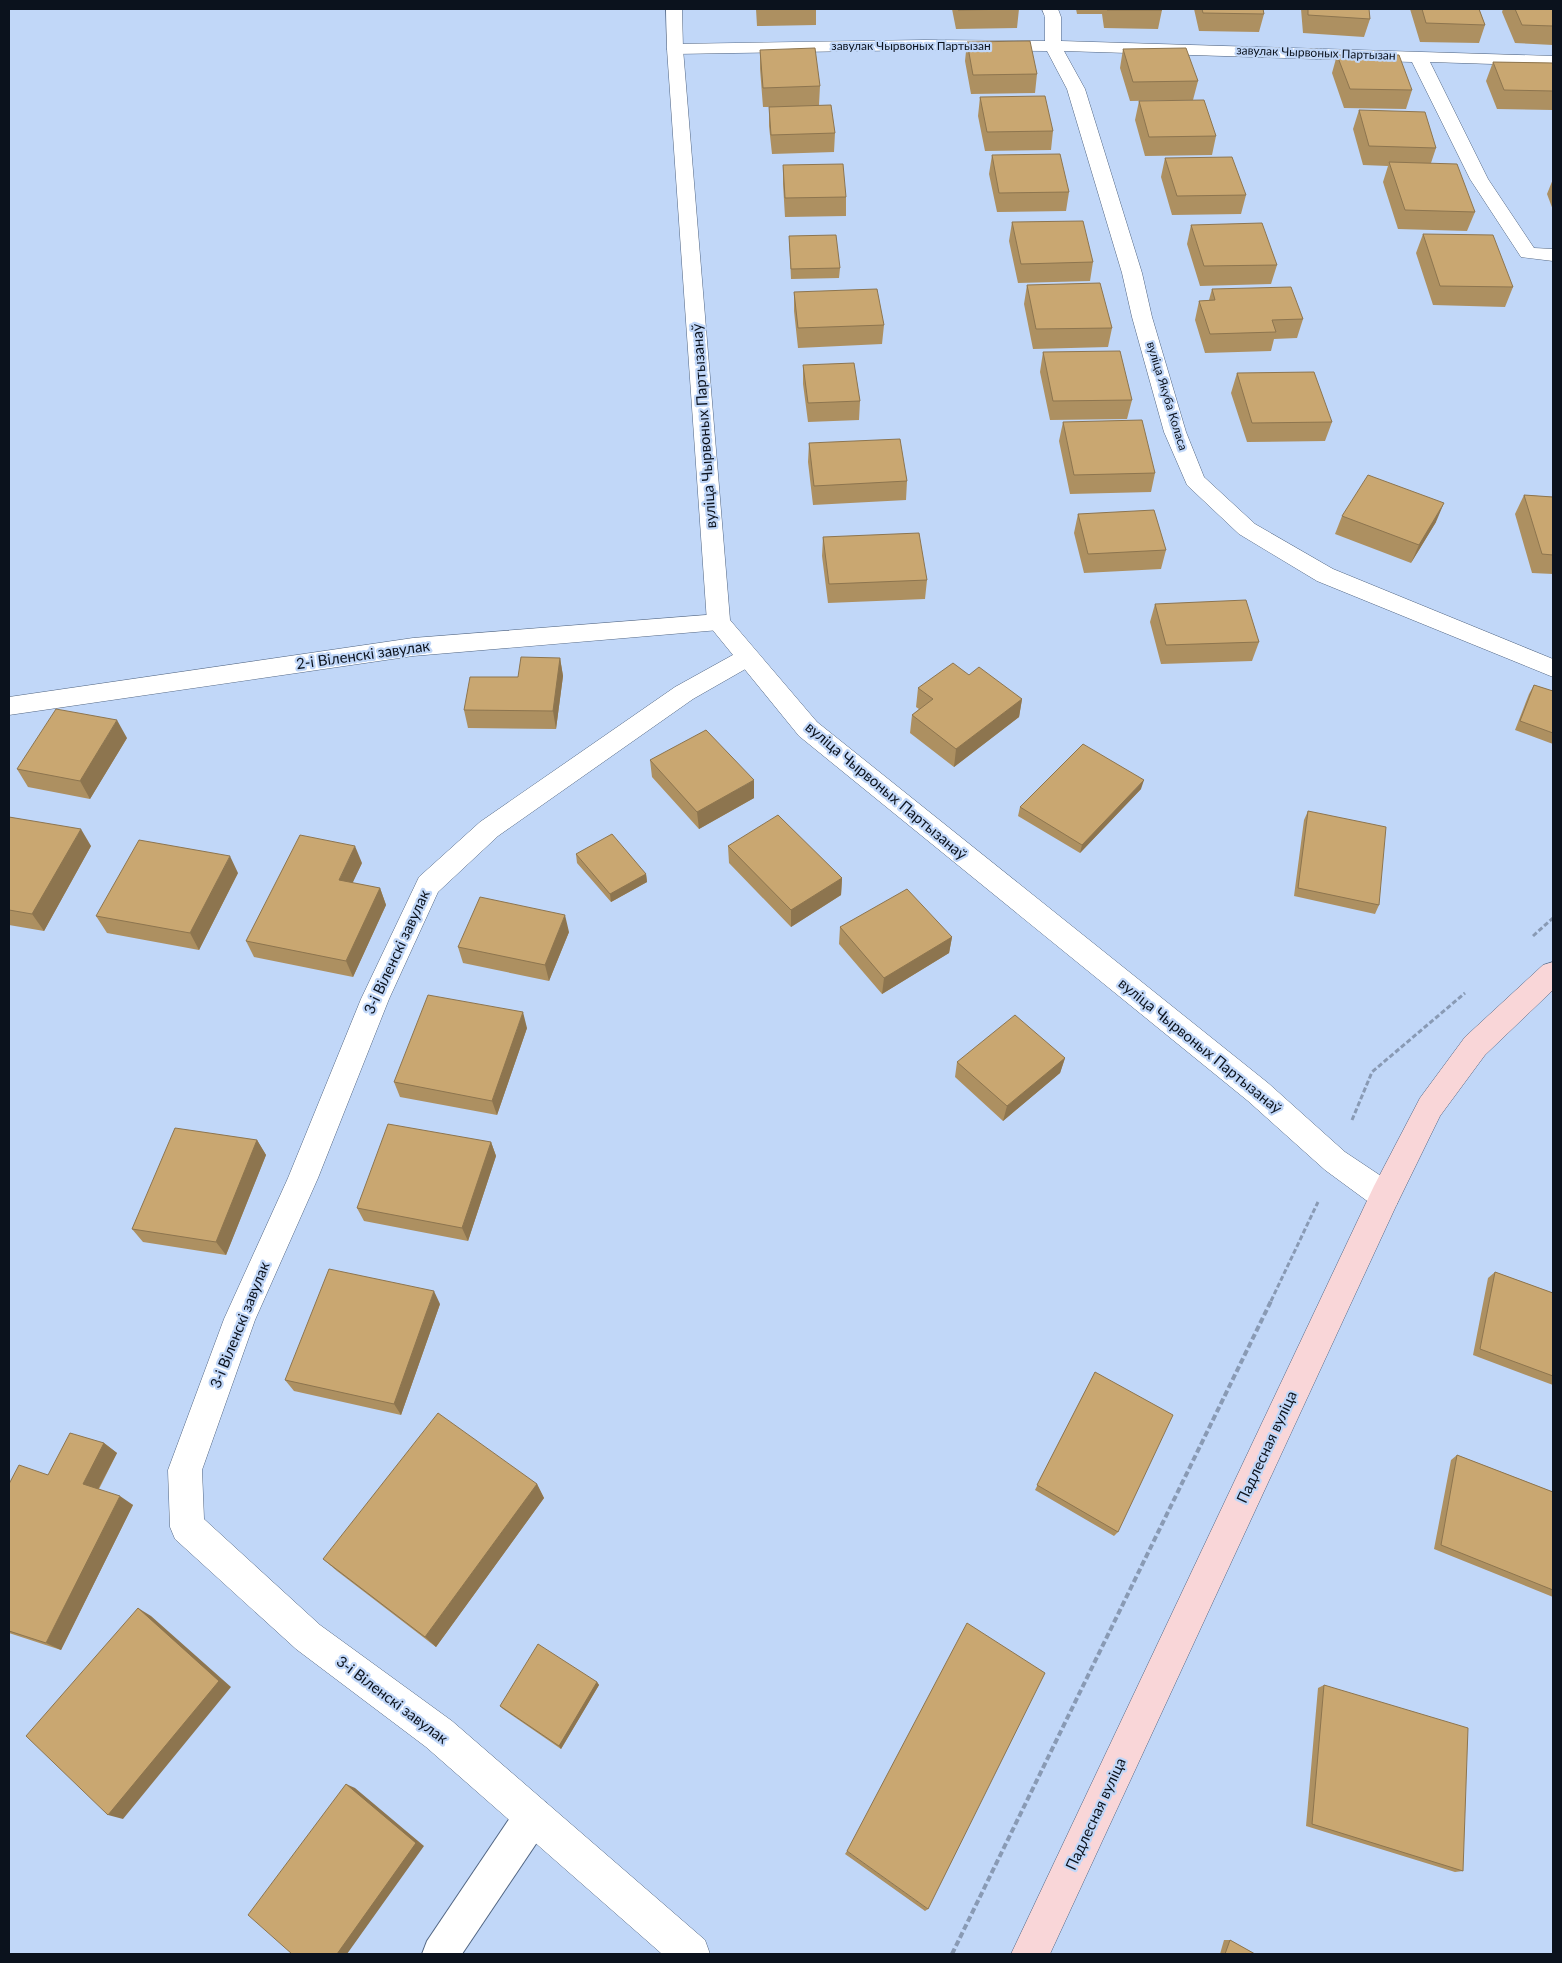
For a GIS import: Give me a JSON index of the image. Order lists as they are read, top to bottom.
{
  "streets": {
    "main road": ["Падлесная вуліца"],
    "street": [
      "завулак Чырвоных Партызан",
      "вуліца Якуба Коласа",
      "вуліца Чырвоных Партызанаў",
      "2-і Віленскі завулак",
      "3-і Віленскі завулак"
    ]
  },
  "crossings": [
    ["завулак Чырвоных Партызан", "вуліца Якуба Коласа"],
    ["завулак Чырвоных Партызан", "вуліца Чырвоных Партызанаў"],
    ["вуліца Чырвоных Партызанаў", "2-і Віленскі завулак"],
    ["вуліца Чырвоных Партызанаў", "3-і Віленскі завулак"],
    ["вуліца Чырвоных Партызанаў", "Падлесная вуліца"]
  ]
}
